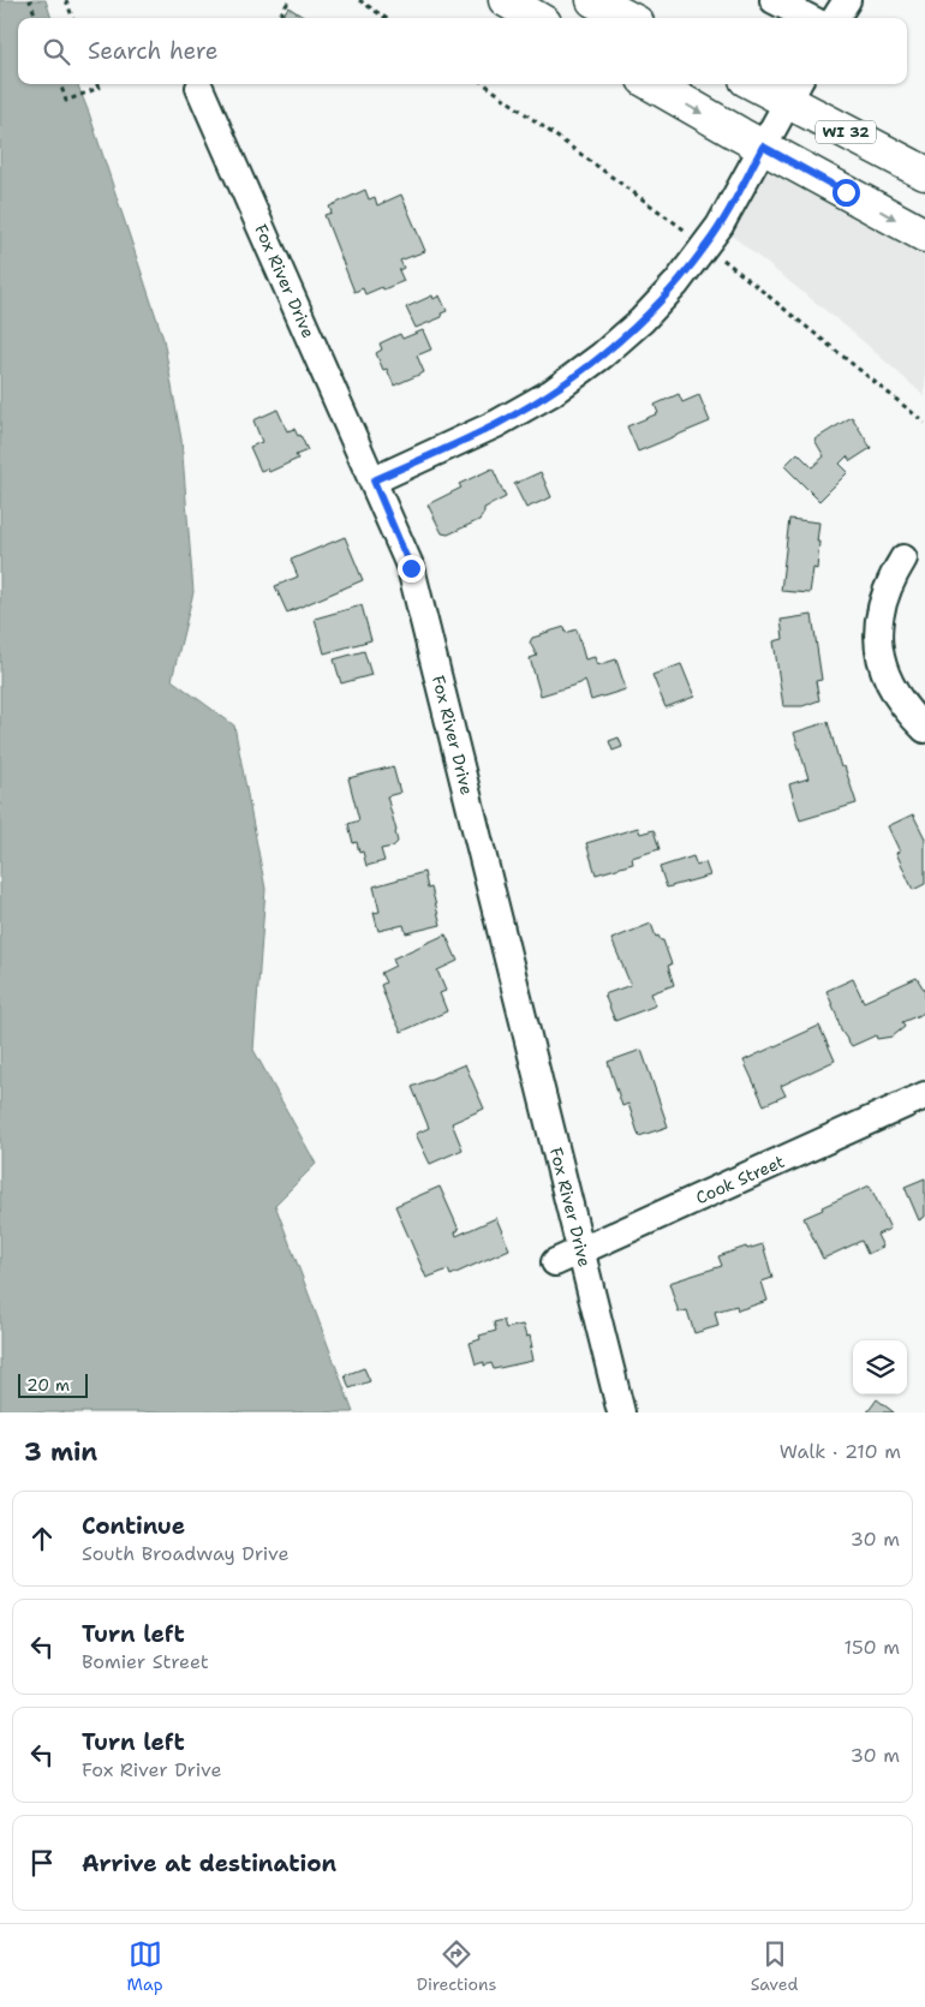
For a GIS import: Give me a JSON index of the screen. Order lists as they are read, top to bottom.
{
  "streets": {
    "main road": ["WI 32"],
    "street": ["Fox River Drive", "Cook Street"]
  },
  "crossings": [
    ["Fox River Drive", "Cook Street"]
  ],
  "scale_bar": "20 m",
  "page": {
    "search": "Search here",
    "scale": "20 m",
    "heading": ["3 min", "Walk · 210 m"],
    "list": [
      ["Continue", "South Broadway Drive", "30 m"],
      ["Turn left", "Bomier Street", "150 m"],
      ["Turn left", "Fox River Drive", "30 m"],
      "Arrive at destination"
    ],
    "nav": ["Map", "Directions", "Saved"]
  }
}
